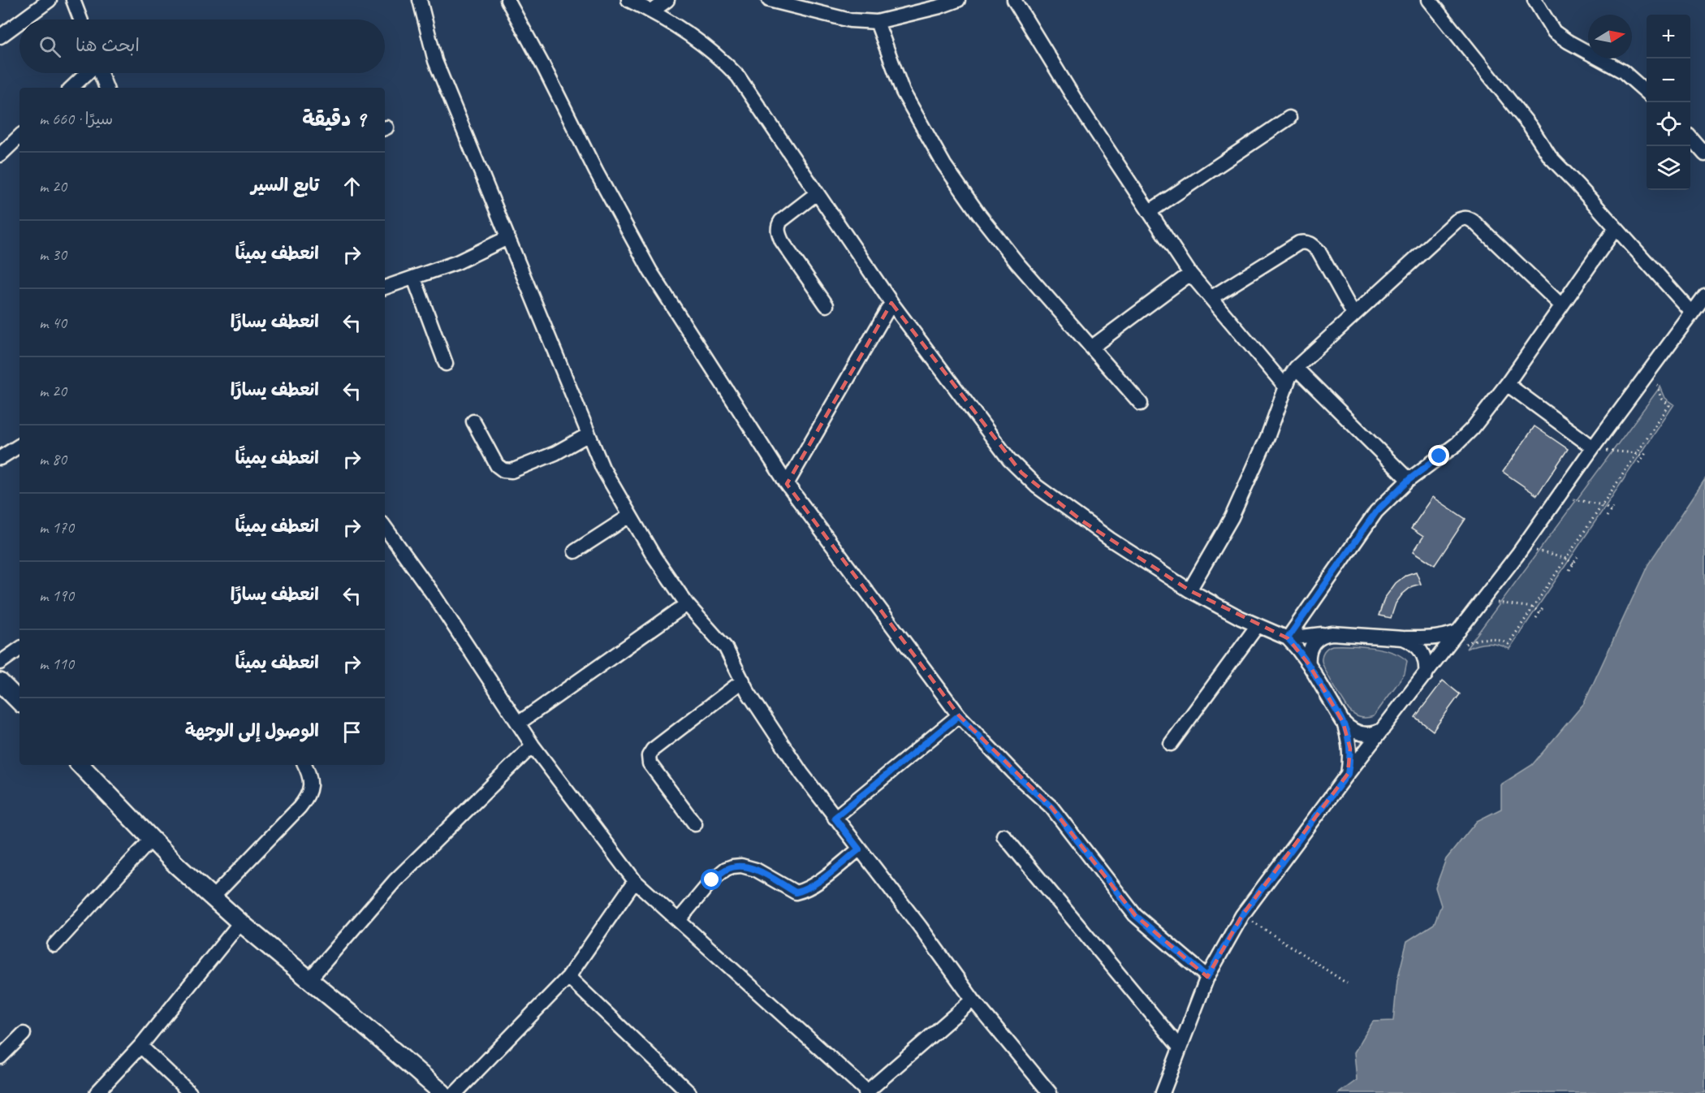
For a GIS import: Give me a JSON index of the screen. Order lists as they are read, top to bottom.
{
  "north": "right",
  "page": {
    "map_buttons": ["+", "−"],
    "search": "ابحث هنا",
    "heading": ["9 دقيقة", "سيرًا · 660 m"],
    "list": [
      ["تابع السير", "20 m"],
      ["انعطف يمينًا", "30 m"],
      ["انعطف يسارًا", "40 m"],
      ["انعطف يسارًا", "20 m"],
      ["انعطف يمينًا", "80 m"],
      ["انعطف يمينًا", "170 m"],
      ["انعطف يسارًا", "190 m"],
      ["انعطف يمينًا", "110 m"],
      "الوصول إلى الوجهة"
    ]
  }
}
